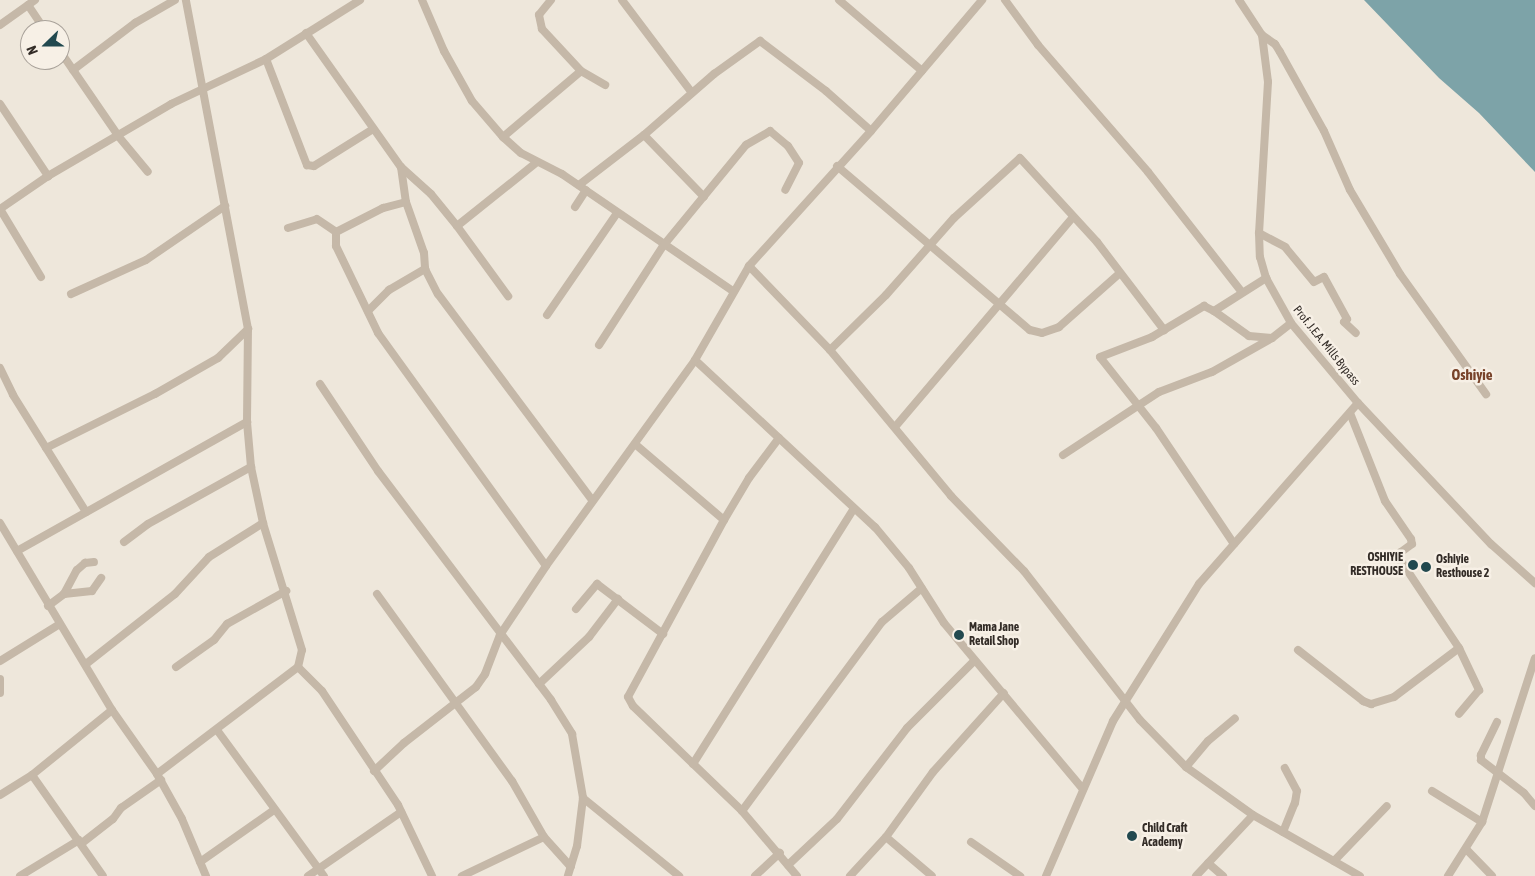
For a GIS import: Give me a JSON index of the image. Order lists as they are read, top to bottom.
{
  "streets": {
    "street": ["Prof. J.E.A. Mills Bypass"]
  },
  "districts": ["Oshiyie"],
  "places": [
    "OSHIYIE RESTHOUSE",
    "Oshiyie Resthouse 2",
    "Mama Jane Retail Shop",
    "Child Craft Academy"
  ],
  "north": "left"
}
